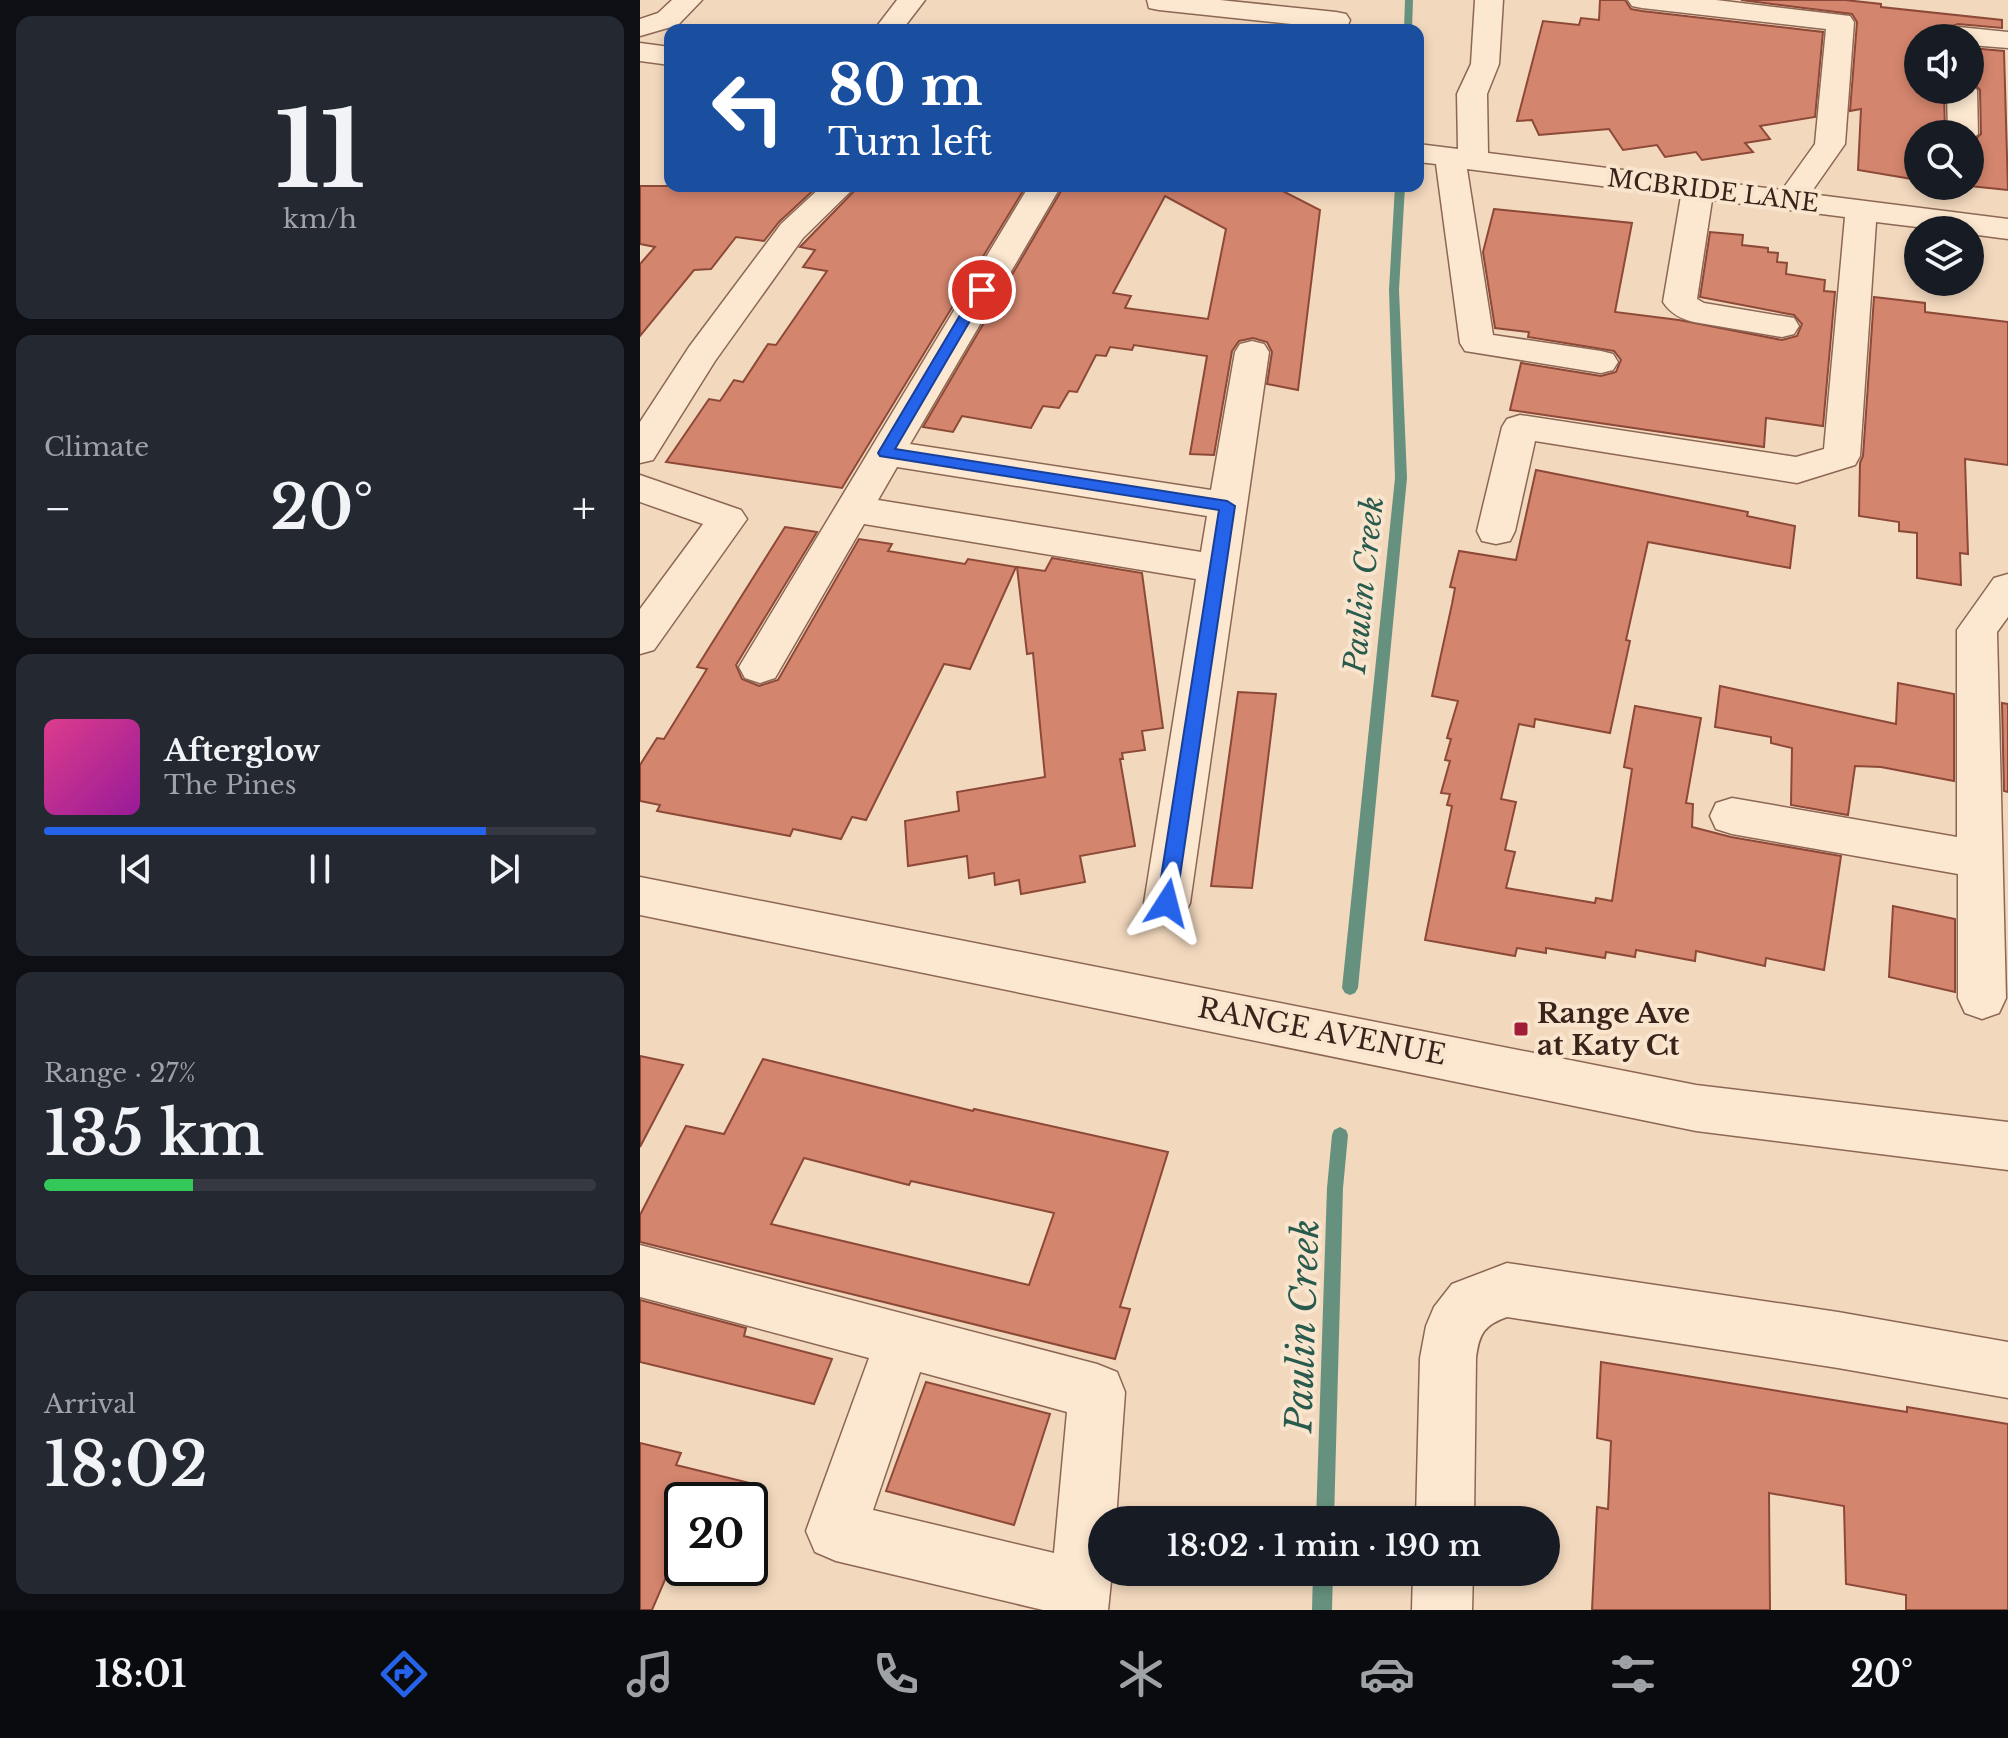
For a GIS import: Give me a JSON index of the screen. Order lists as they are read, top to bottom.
{
  "streets": {
    "street": ["MCBRIDE LANE", "RANGE AVENUE"]
  },
  "water": ["Paulin Creek"],
  "places": {
    "transit": ["Range Ave at Katy Ct"]
  },
  "page": {
    "tile": [
      ["11", "km/h"],
      "Climate",
      ["Range · 27%", "135 km"],
      ["Arrival", "18:02"]
    ],
    "turn": ["80 m", "Turn left"],
    "heat": ["−", "20°", "+"],
    "song": ["Afterglow", "The Pines"],
    "limit": "20",
    "trip": "18:02 · 1 min · 190 m",
    "tabs": ["18:01", "20°"]
  }
}
